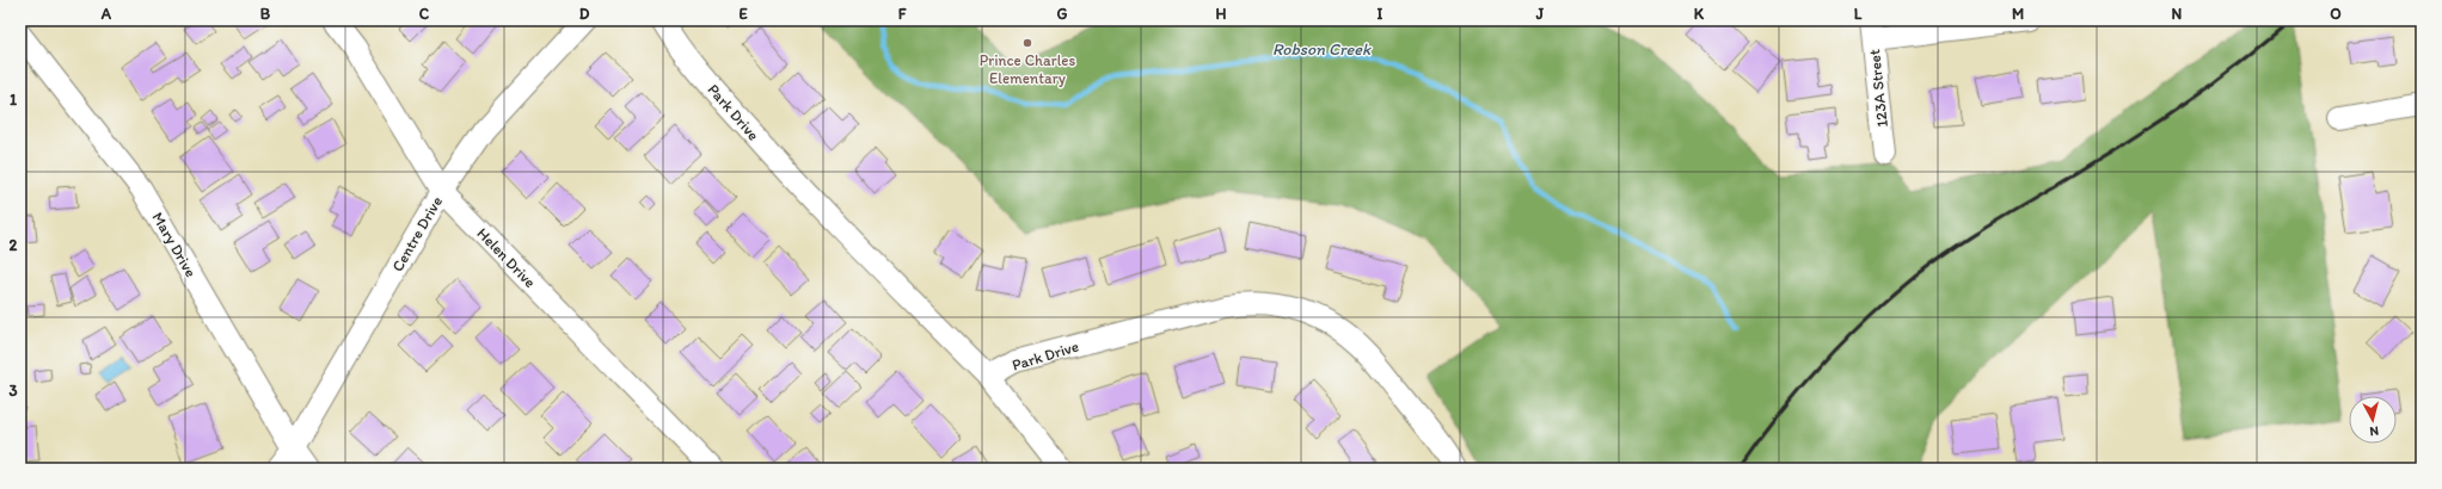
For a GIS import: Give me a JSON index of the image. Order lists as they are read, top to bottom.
{
  "streets": {
    "street": [
      "123A Street",
      "Park Drive",
      "Centre Drive",
      "Mary Drive",
      "Helen Drive"
    ]
  },
  "crossings": [
    ["Centre Drive", "Mary Drive"],
    ["Centre Drive", "Helen Drive"]
  ],
  "water": ["Robson Creek"],
  "places": ["Prince Charles Elementary"],
  "north": "bottom",
  "grid": {
    "columns": [
      "A",
      "B",
      "C",
      "D",
      "E",
      "F",
      "G",
      "H",
      "I",
      "J",
      "K",
      "L",
      "M",
      "N",
      "O"
    ],
    "rows": ["1", "2", "3"]
  }
}
